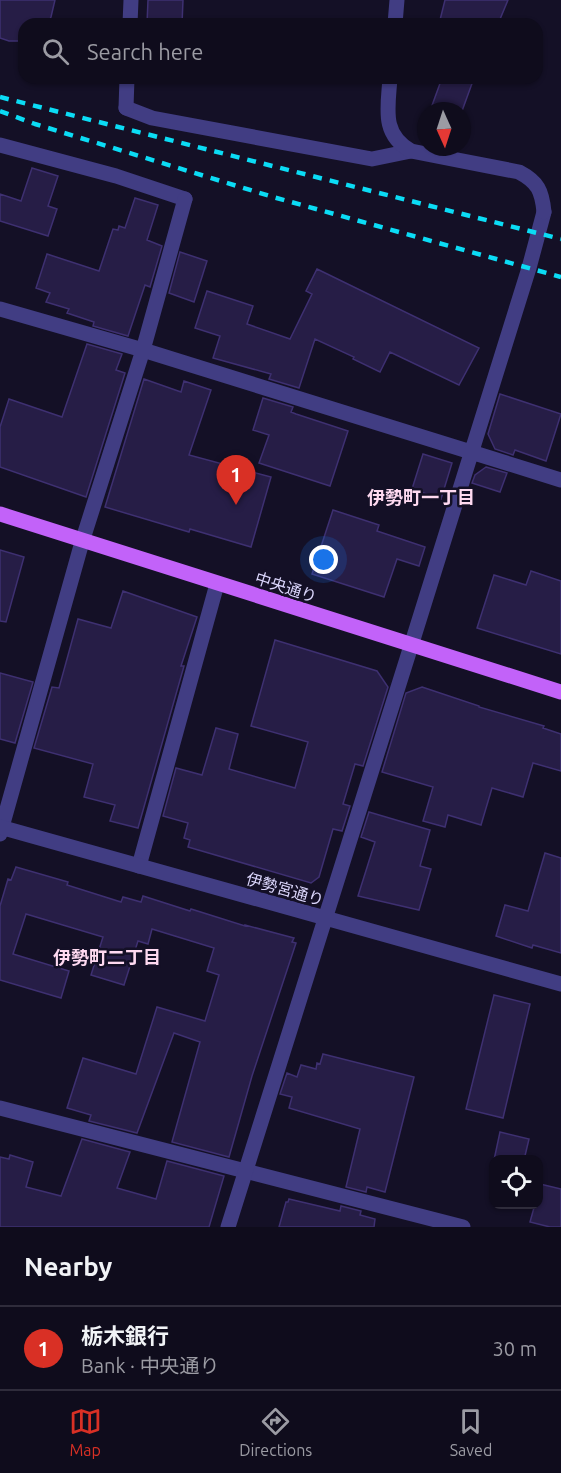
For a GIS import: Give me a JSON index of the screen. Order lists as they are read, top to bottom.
{
  "streets": {
    "main road": ["中央通り"],
    "street": ["伊勢宮通り"]
  },
  "districts": ["伊勢町一丁目", "伊勢町二丁目"],
  "north": "bottom",
  "page": {
    "search": "Search here",
    "pins": "1",
    "heading": "Nearby",
    "list": [
      {
        "mark": "1",
        "name": "栃木銀行",
        "note": "Bank · 中央通り",
        "value": "30 m"
      }
    ],
    "nav": ["Map", "Directions", "Saved"]
  }
}
